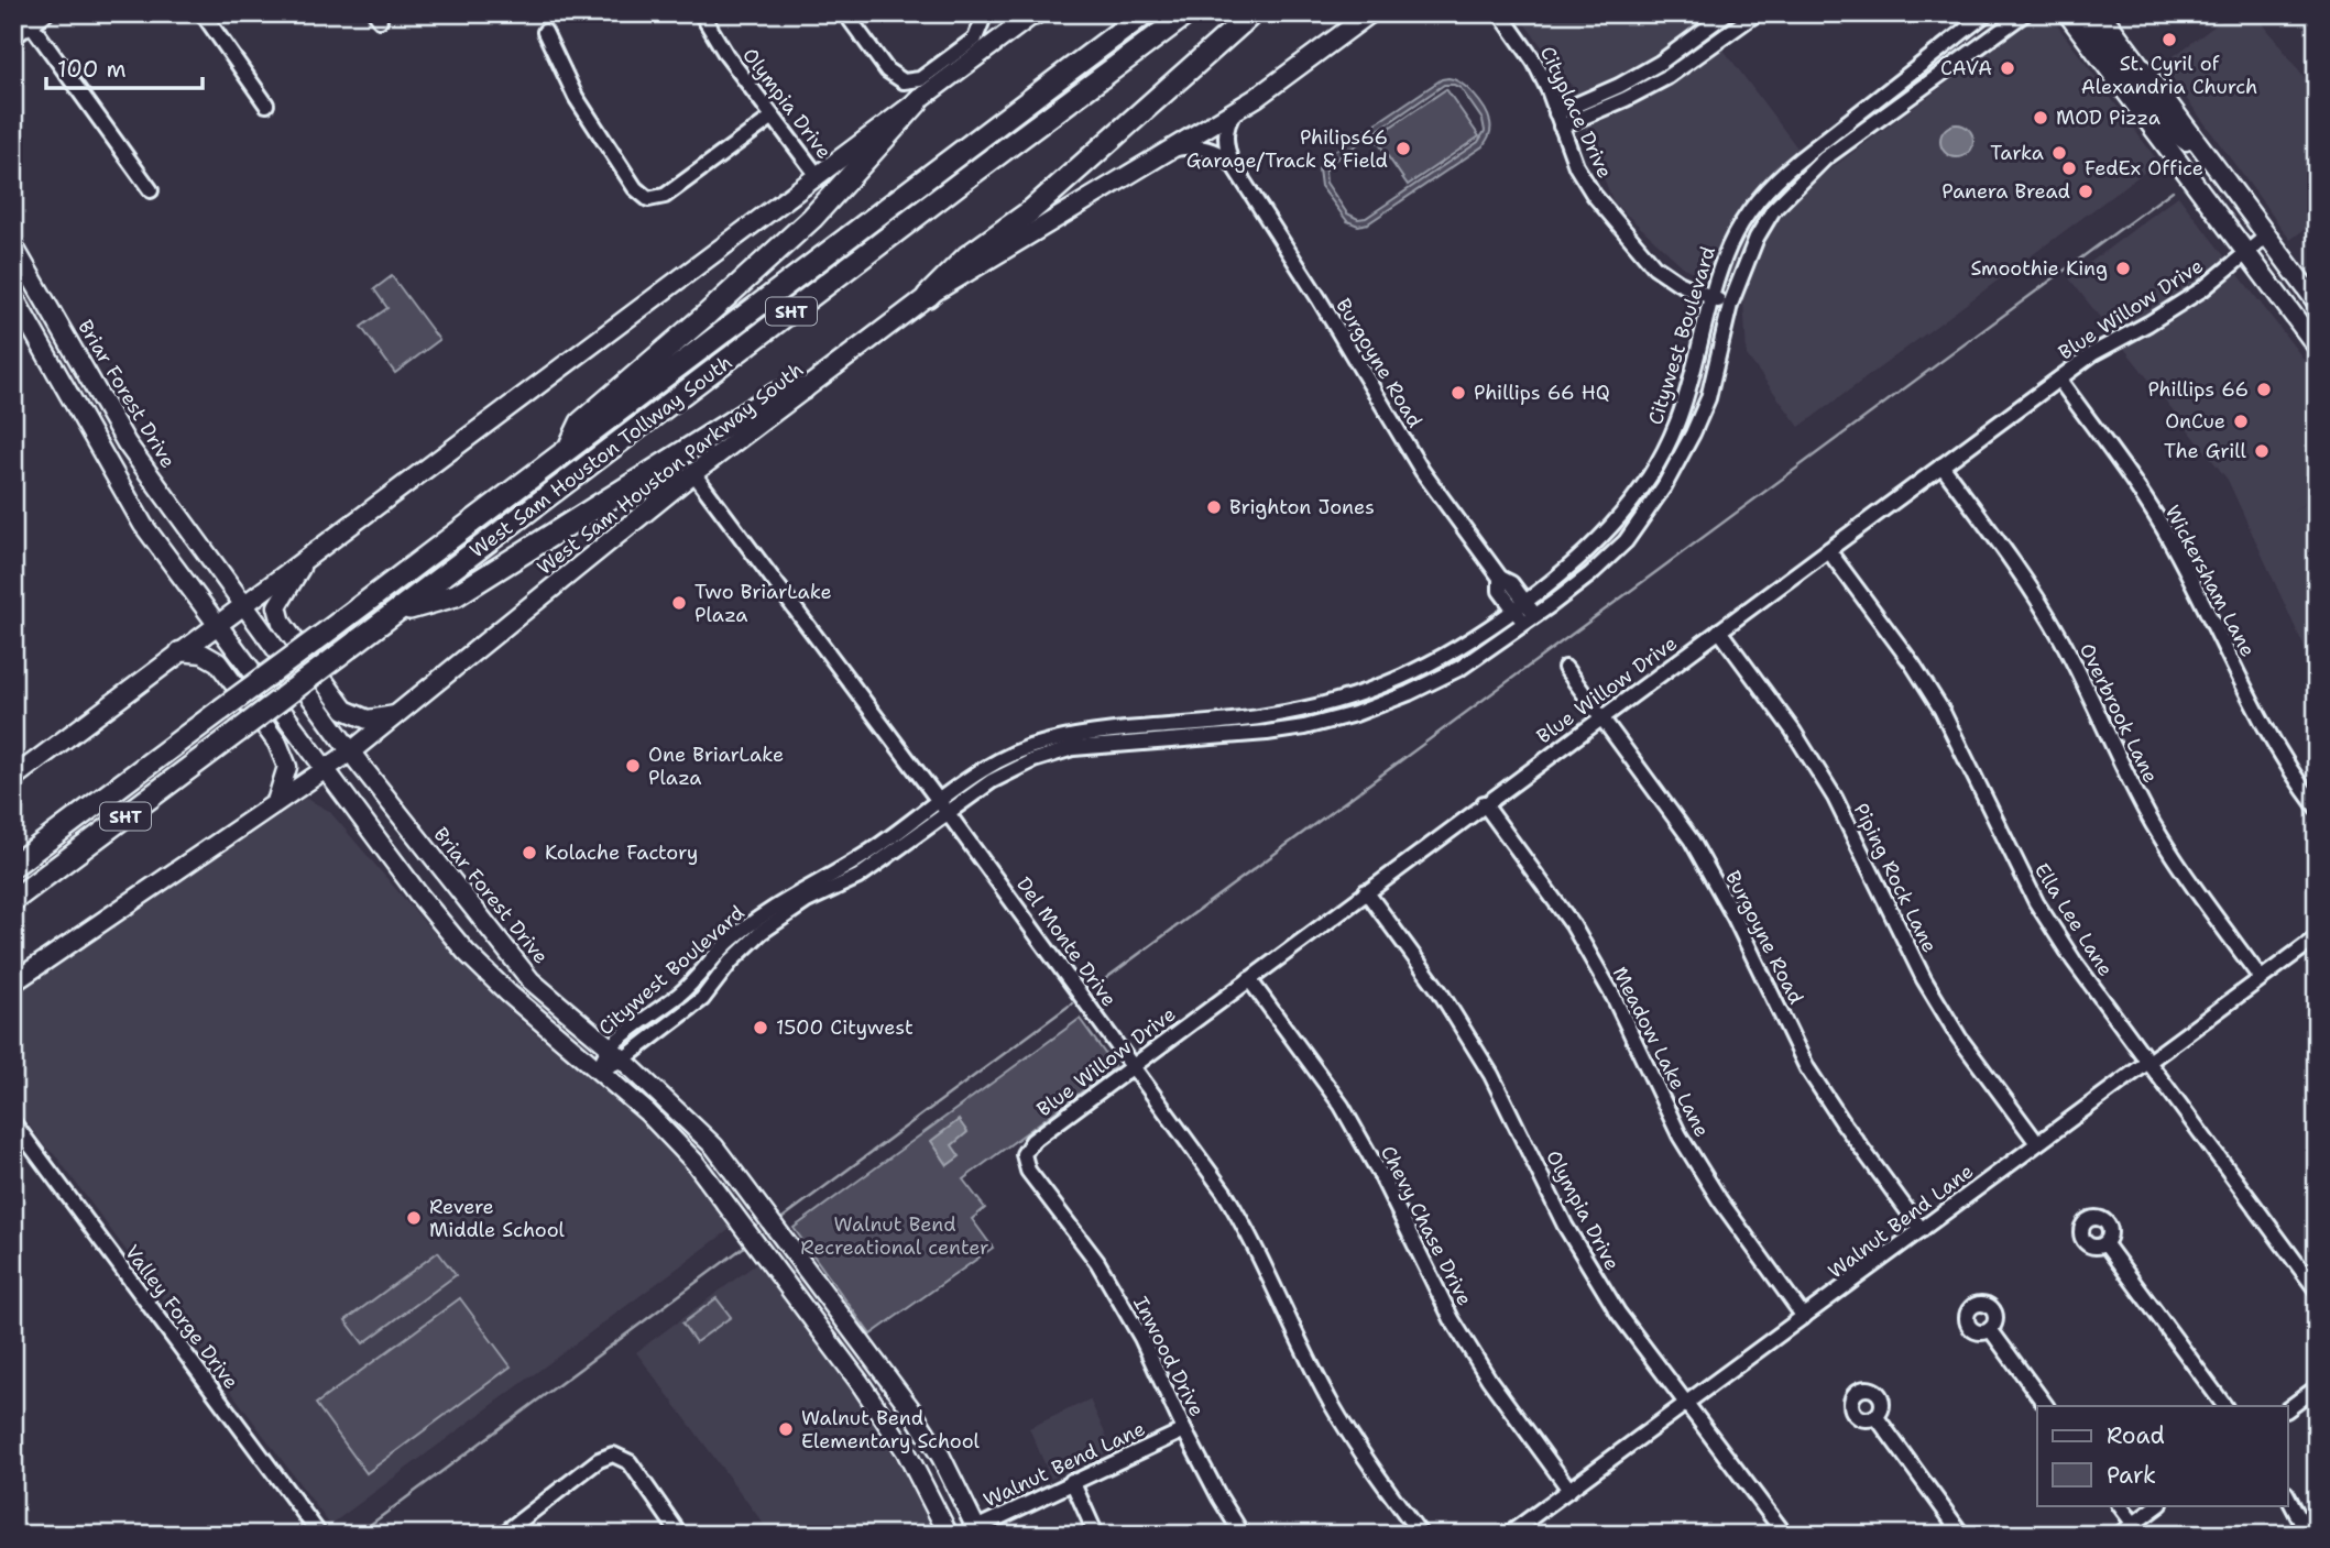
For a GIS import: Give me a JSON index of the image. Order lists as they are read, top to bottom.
{
  "streets": {
    "highway": ["SHT", "West Sam Houston Tollway South"],
    "main road": ["Briar Forest Drive", "West Sam Houston Parkway South"],
    "street": [
      "Olympia Drive",
      "Cityplace Drive",
      "Blue Willow Drive",
      "Citywest Boulevard",
      "Burgoyne Road",
      "Wickersham Lane",
      "Overbrook Lane",
      "Piping Rock Lane",
      "Ella Lee Lane",
      "Del Monte Drive",
      "Meadow Lake Lane",
      "Walnut Bend Lane",
      "Chevy Chase Drive",
      "Valley Forge Drive",
      "Inwood Drive"
    ]
  },
  "crossings": [
    ["Olympia Drive", "Blue Willow Drive"],
    ["Olympia Drive", "Walnut Bend Lane"],
    ["Cityplace Drive", "Citywest Boulevard"],
    ["Blue Willow Drive", "Burgoyne Road"],
    ["Blue Willow Drive", "Wickersham Lane"],
    ["Blue Willow Drive", "Overbrook Lane"],
    ["Blue Willow Drive", "Piping Rock Lane"],
    ["Blue Willow Drive", "Ella Lee Lane"],
    ["Blue Willow Drive", "Del Monte Drive"],
    ["Blue Willow Drive", "Meadow Lake Lane"],
    ["Blue Willow Drive", "Chevy Chase Drive"],
    ["Blue Willow Drive", "Inwood Drive"],
    ["Citywest Boulevard", "Burgoyne Road"],
    ["Citywest Boulevard", "Briar Forest Drive"],
    ["Citywest Boulevard", "Del Monte Drive"],
    ["Burgoyne Road", "West Sam Houston Parkway South"],
    ["Burgoyne Road", "Walnut Bend Lane"],
    ["Briar Forest Drive", "West Sam Houston Parkway South"],
    ["Briar Forest Drive", "Walnut Bend Lane"],
    ["West Sam Houston Parkway South", "Del Monte Drive"],
    ["Overbrook Lane", "Walnut Bend Lane"],
    ["Piping Rock Lane", "Walnut Bend Lane"],
    ["Ella Lee Lane", "Walnut Bend Lane"],
    ["Meadow Lake Lane", "Walnut Bend Lane"],
    ["Walnut Bend Lane", "Chevy Chase Drive"],
    ["Walnut Bend Lane", "Inwood Drive"]
  ],
  "parks": ["Walnut Bend Recreational center"],
  "places": [
    "St. Cyril of Alexandria Church",
    "CAVA",
    "MOD Pizza",
    "Philips66 Garage/Track & Field",
    "Tarka",
    "FedEx Office",
    "Panera Bread",
    "Smoothie King",
    "Phillips 66",
    "Phillips 66 HQ",
    "OnCue",
    "The Grill",
    "Brighton Jones",
    "Two BriarLake Plaza",
    "One BriarLake Plaza",
    "Kolache Factory",
    "1500 Citywest",
    "Revere Middle School",
    "Walnut Bend Elementary School"
  ],
  "legend": ["Road", "Park"],
  "scale_bar": "100 m"
}
